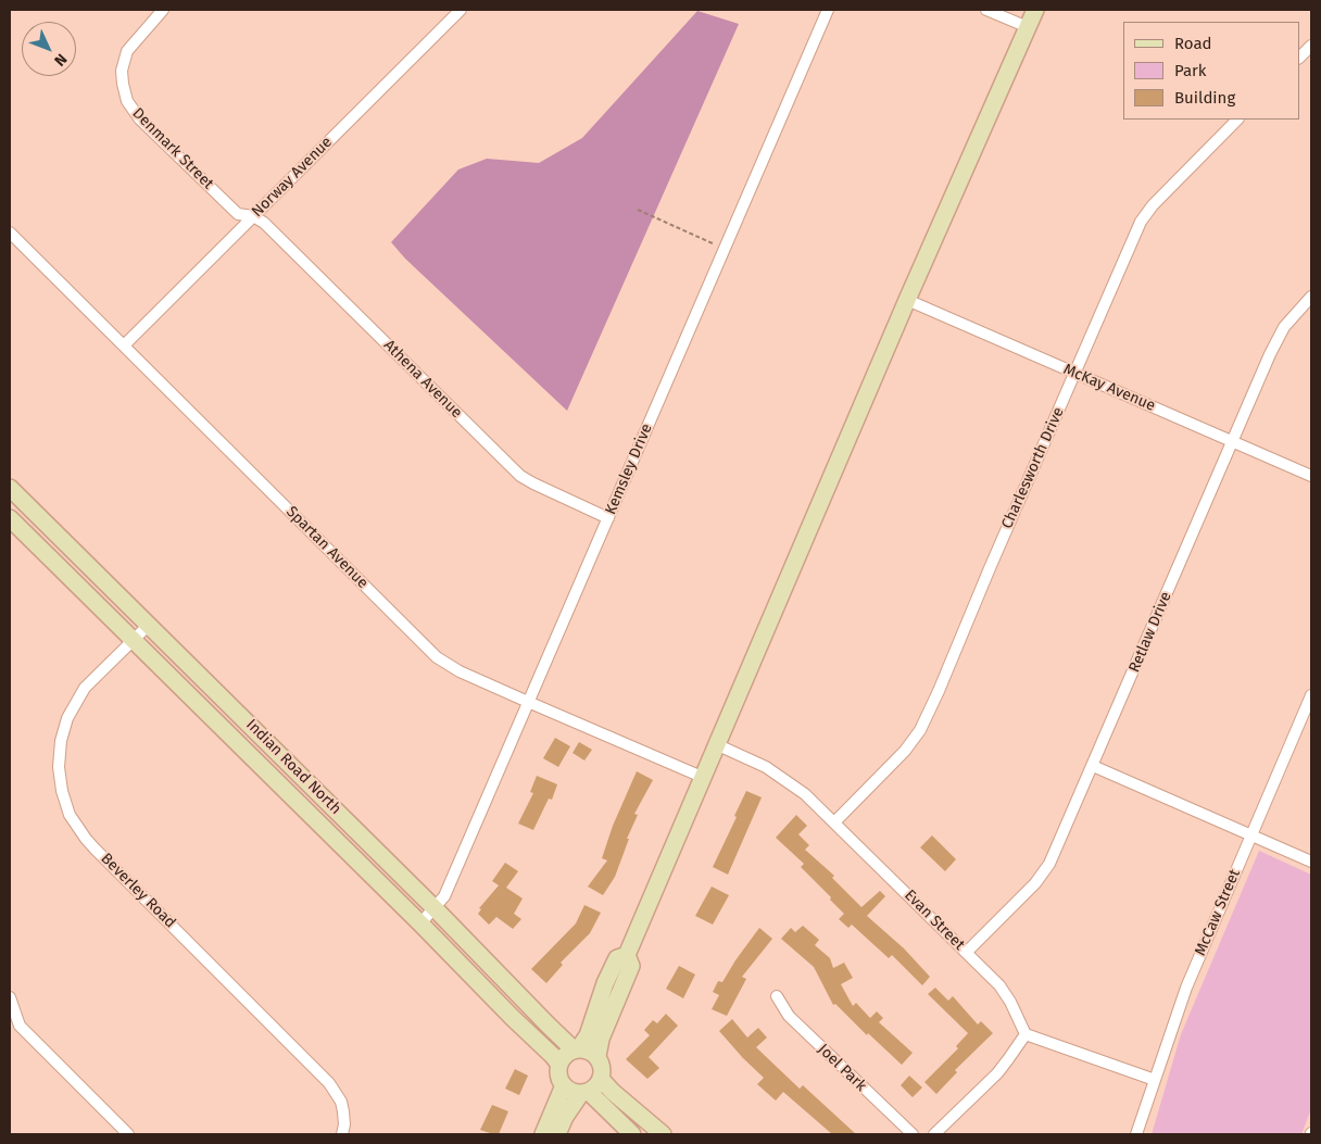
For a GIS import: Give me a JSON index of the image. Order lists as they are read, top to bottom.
{
  "streets": {
    "main road": ["Indian Road North"],
    "street": [
      "Denmark Street",
      "Norway Avenue",
      "Athena Avenue",
      "McKay Avenue",
      "Charlesworth Drive",
      "Kemsley Drive",
      "Spartan Avenue",
      "Retlaw Drive",
      "Beverley Road",
      "McCaw Street",
      "Evan Street",
      "Joel Park"
    ]
  },
  "crossings": [
    ["Denmark Street", "Norway Avenue"],
    ["Denmark Street", "Athena Avenue"],
    ["Norway Avenue", "Athena Avenue"],
    ["Norway Avenue", "Spartan Avenue"],
    ["Athena Avenue", "Kemsley Drive"],
    ["McKay Avenue", "Charlesworth Drive"],
    ["McKay Avenue", "Retlaw Drive"],
    ["Charlesworth Drive", "Evan Street"],
    ["Kemsley Drive", "Spartan Avenue"],
    ["Kemsley Drive", "Indian Road North"],
    ["Retlaw Drive", "Evan Street"],
    ["Indian Road North", "Beverley Road"]
  ],
  "legend": ["Road", "Park", "Building"],
  "north": "bottom right"
}
